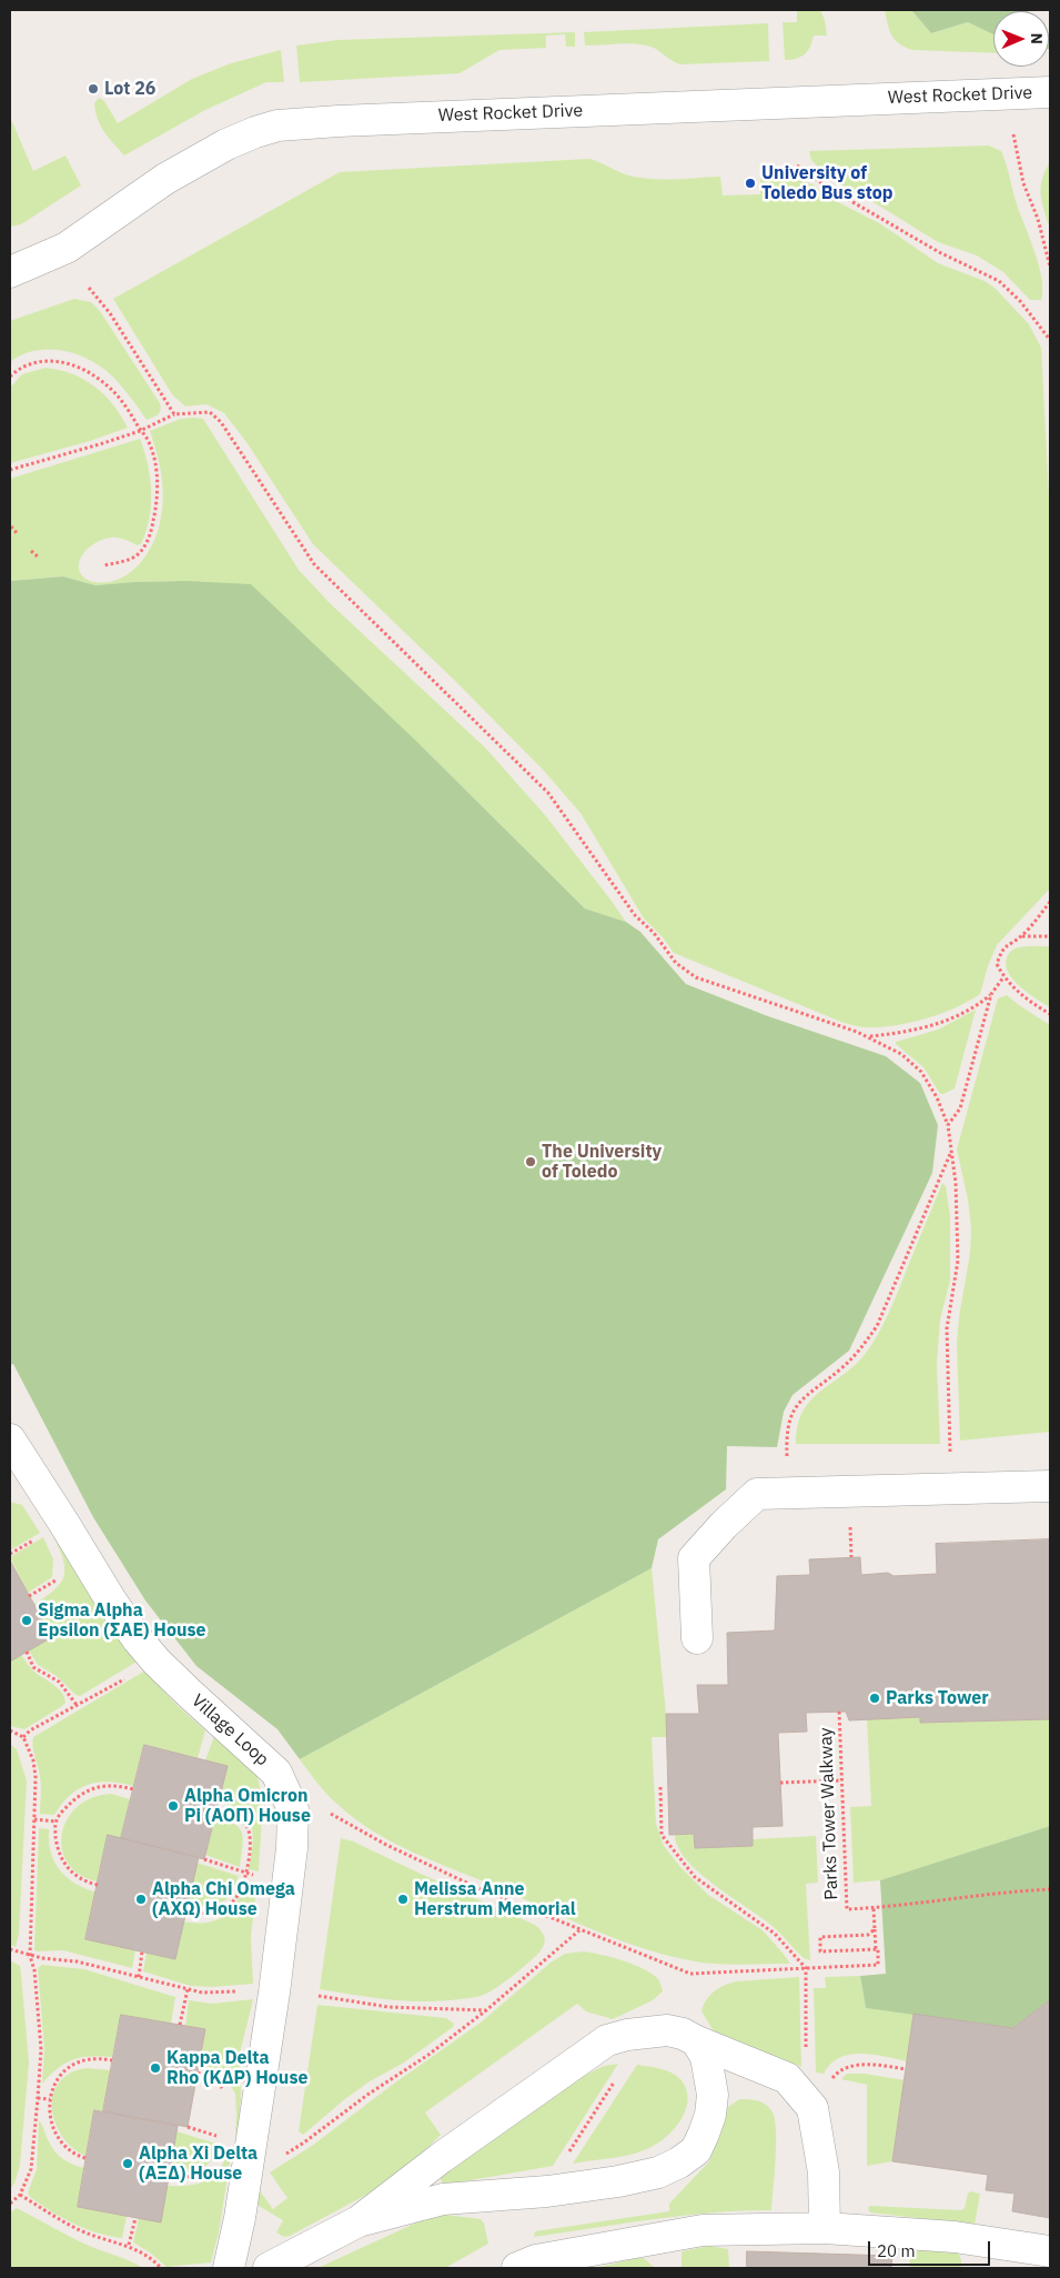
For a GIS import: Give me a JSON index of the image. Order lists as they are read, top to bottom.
{
  "streets": {
    "street": ["West Rocket Drive", "Village Loop"],
    "path": ["Parks Tower Walkway"]
  },
  "places": [
    "Lot 26",
    "University of Toledo Bus stop",
    "The University of Toledo",
    "Sigma Alpha Epsilon (ΣΑΕ) House",
    "Parks Tower",
    "Alpha Omicron Pi (ΑΟΠ) House",
    "Alpha Chi Omega (ΑΧΩ) House",
    "Melissa Anne Herstrum Memorial",
    "Kappa Delta Rho (ΚΔΡ) House",
    "Alpha Xi Delta (ΑΞΔ) House"
  ],
  "scale_bar": "20 m",
  "north": "right"
}
